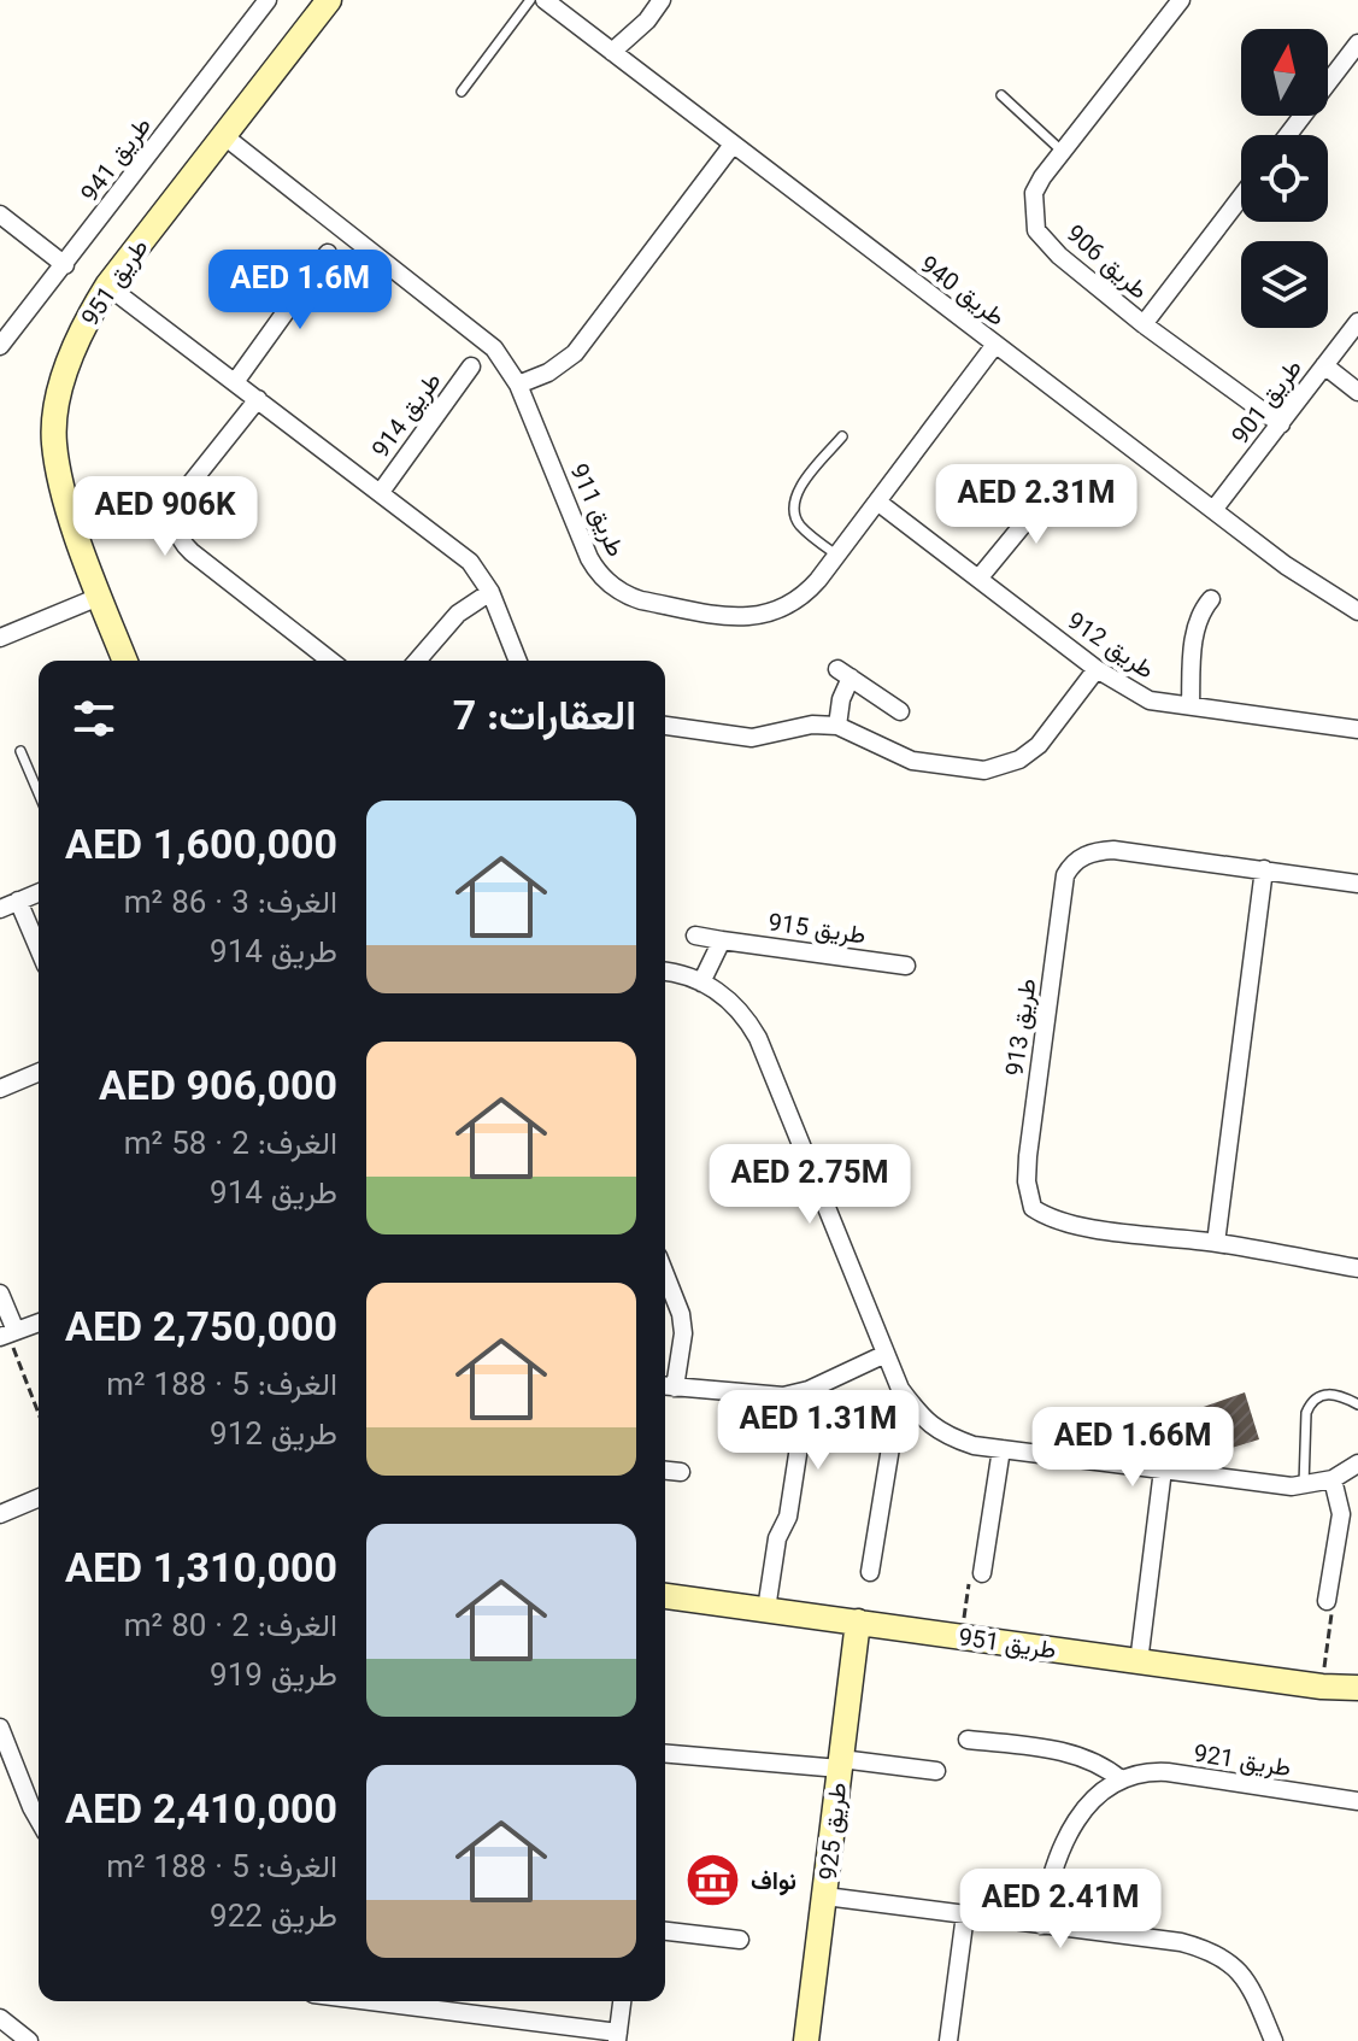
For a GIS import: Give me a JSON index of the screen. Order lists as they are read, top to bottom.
{
  "streets": {
    "street": [
      "طريق 941",
      "طريق 906",
      "طريق 951",
      "طريق 940",
      "طريق 901",
      "طريق 914",
      "طريق 911",
      "طريق 912",
      "طريق 915",
      "طريق 913",
      "طريق 921",
      "طريق 925"
    ]
  },
  "crossings": [
    ["طريق 906", "طريق 901"],
    ["طريق 951", "طريق 914"],
    ["طريق 951", "طريق 911"],
    ["طريق 951", "طريق 925"],
    ["طريق 940", "طريق 901"],
    ["طريق 940", "طريق 911"],
    ["طريق 911", "طريق 912"]
  ],
  "places": {
    "museum": ["نواف"]
  },
  "north": "top",
  "page": {
    "price": [
      "AED 1.6M",
      "AED 2.31M",
      "AED 906K",
      "AED 2.75M",
      "AED 1.31M",
      "AED 1.66M",
      "AED 2.41M"
    ],
    "heading": "العقارات: 7",
    "list": [
      {
        "name": "AED 1,600,000",
        "note": "الغرف: 3 · 86 m² · طريق 914"
      },
      {
        "name": "AED 906,000",
        "note": "الغرف: 2 · 58 m² · طريق 914"
      },
      {
        "name": "AED 2,750,000",
        "note": "الغرف: 5 · 188 m² · طريق 912"
      },
      {
        "name": "AED 1,310,000",
        "note": "الغرف: 2 · 80 m² · طريق 919"
      },
      {
        "name": "AED 2,410,000",
        "note": "الغرف: 5 · 188 m² · طريق 922"
      }
    ]
  }
}
